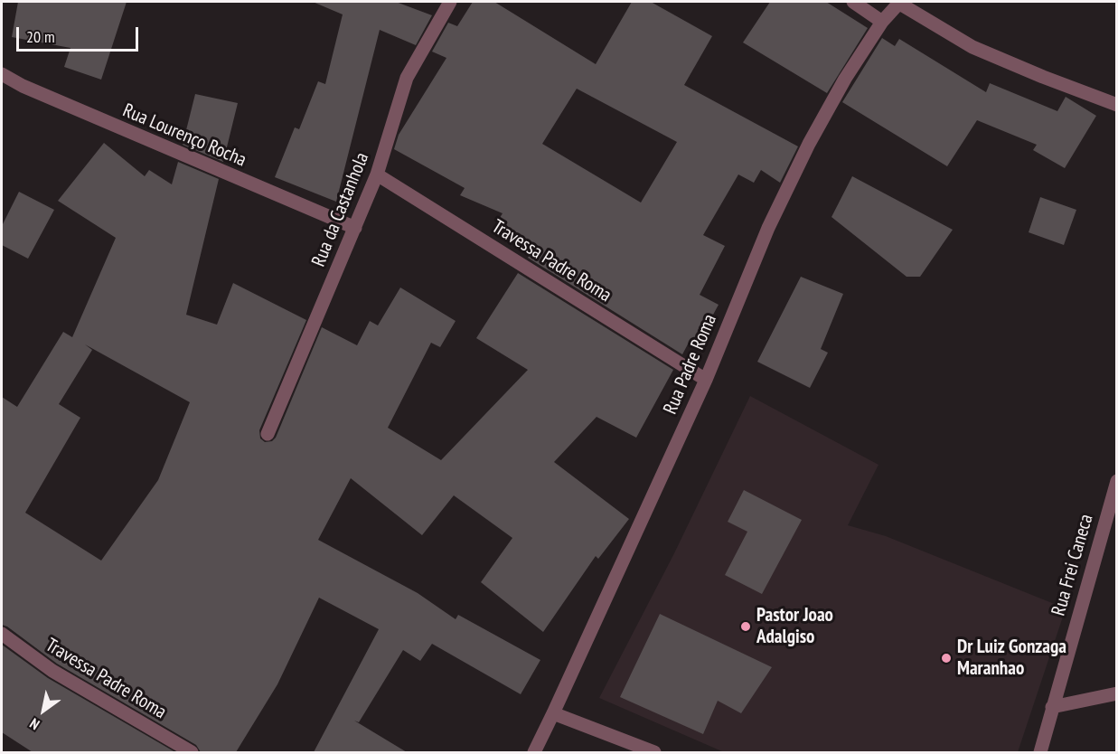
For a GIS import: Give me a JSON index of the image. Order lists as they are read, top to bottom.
{
  "streets": {
    "street": [
      "Rua Lourenço Rocha",
      "Rua da Castanhola",
      "Travessa Padre Roma",
      "Rua Padre Roma",
      "Rua Frei Caneca"
    ]
  },
  "crossings": [
    ["Rua Lourenço Rocha", "Rua da Castanhola"],
    ["Rua da Castanhola", "Travessa Padre Roma"],
    ["Travessa Padre Roma", "Rua Padre Roma"]
  ],
  "places": ["Pastor Joao Adalgiso", "Dr Luiz Gonzaga Maranhao"],
  "scale_bar": "20 m",
  "north": "bottom left"
}
